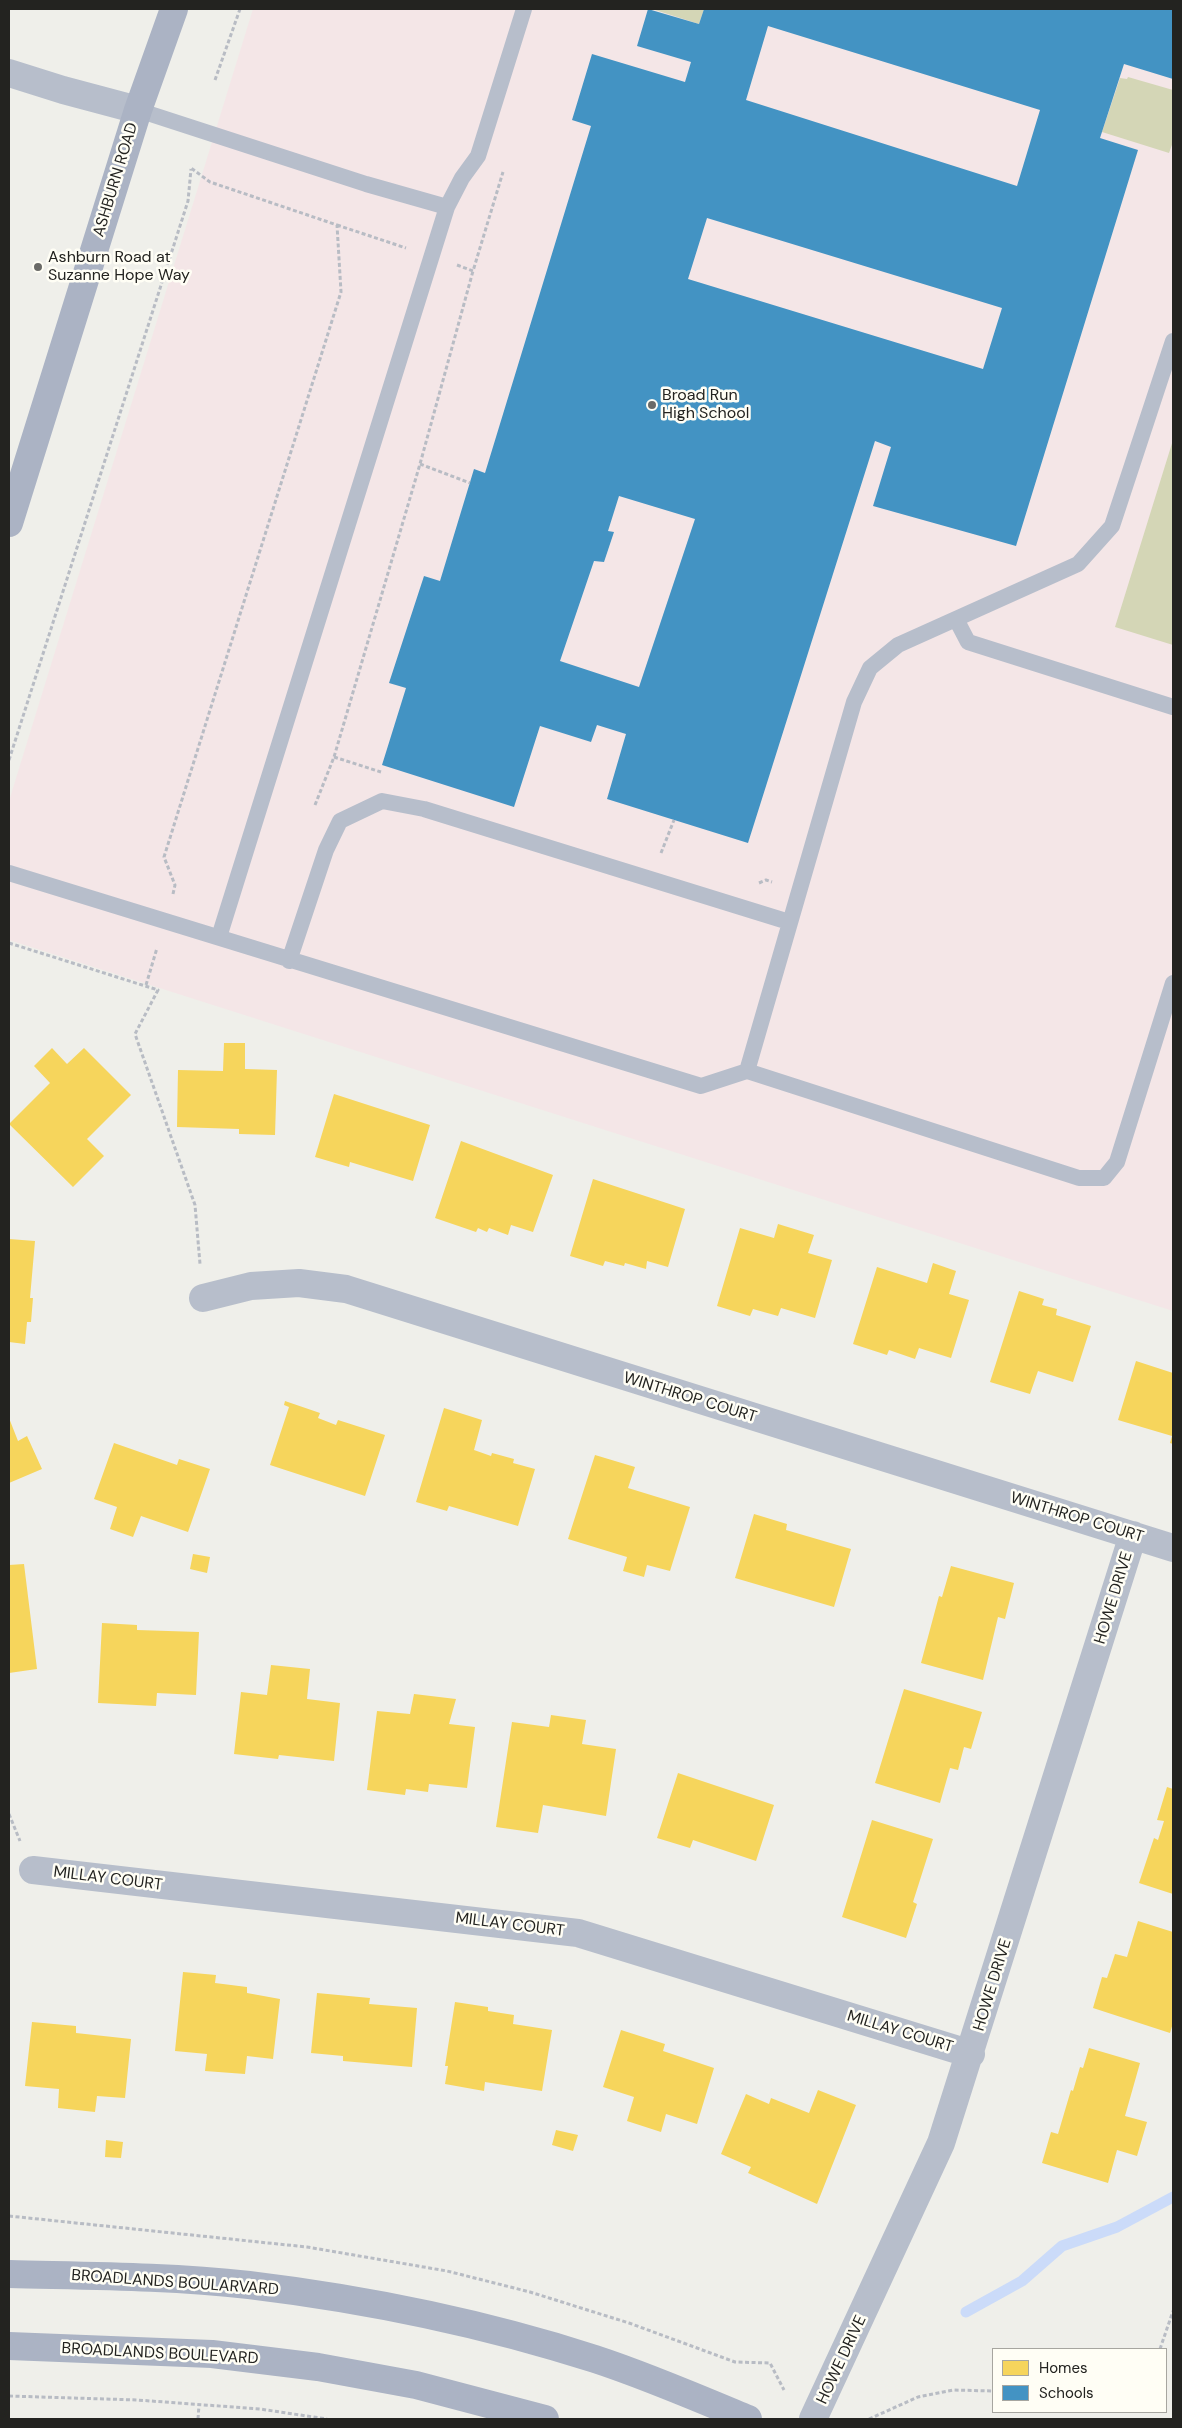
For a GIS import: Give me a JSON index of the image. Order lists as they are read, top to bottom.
{
  "streets": {
    "main road": ["ASHBURN ROAD", "BROADLANDS BOULARVARD", "BROADLANDS BOULEVARD"],
    "street": ["WINTHROP COURT", "HOWE DRIVE", "MILLAY COURT"]
  },
  "crossings": [
    ["WINTHROP COURT", "HOWE DRIVE"],
    ["HOWE DRIVE", "MILLAY COURT"]
  ],
  "places": ["Ashburn Road at Suzanne Hope Way", "Broad Run High School"],
  "legend": ["Homes", "Schools"]
}
